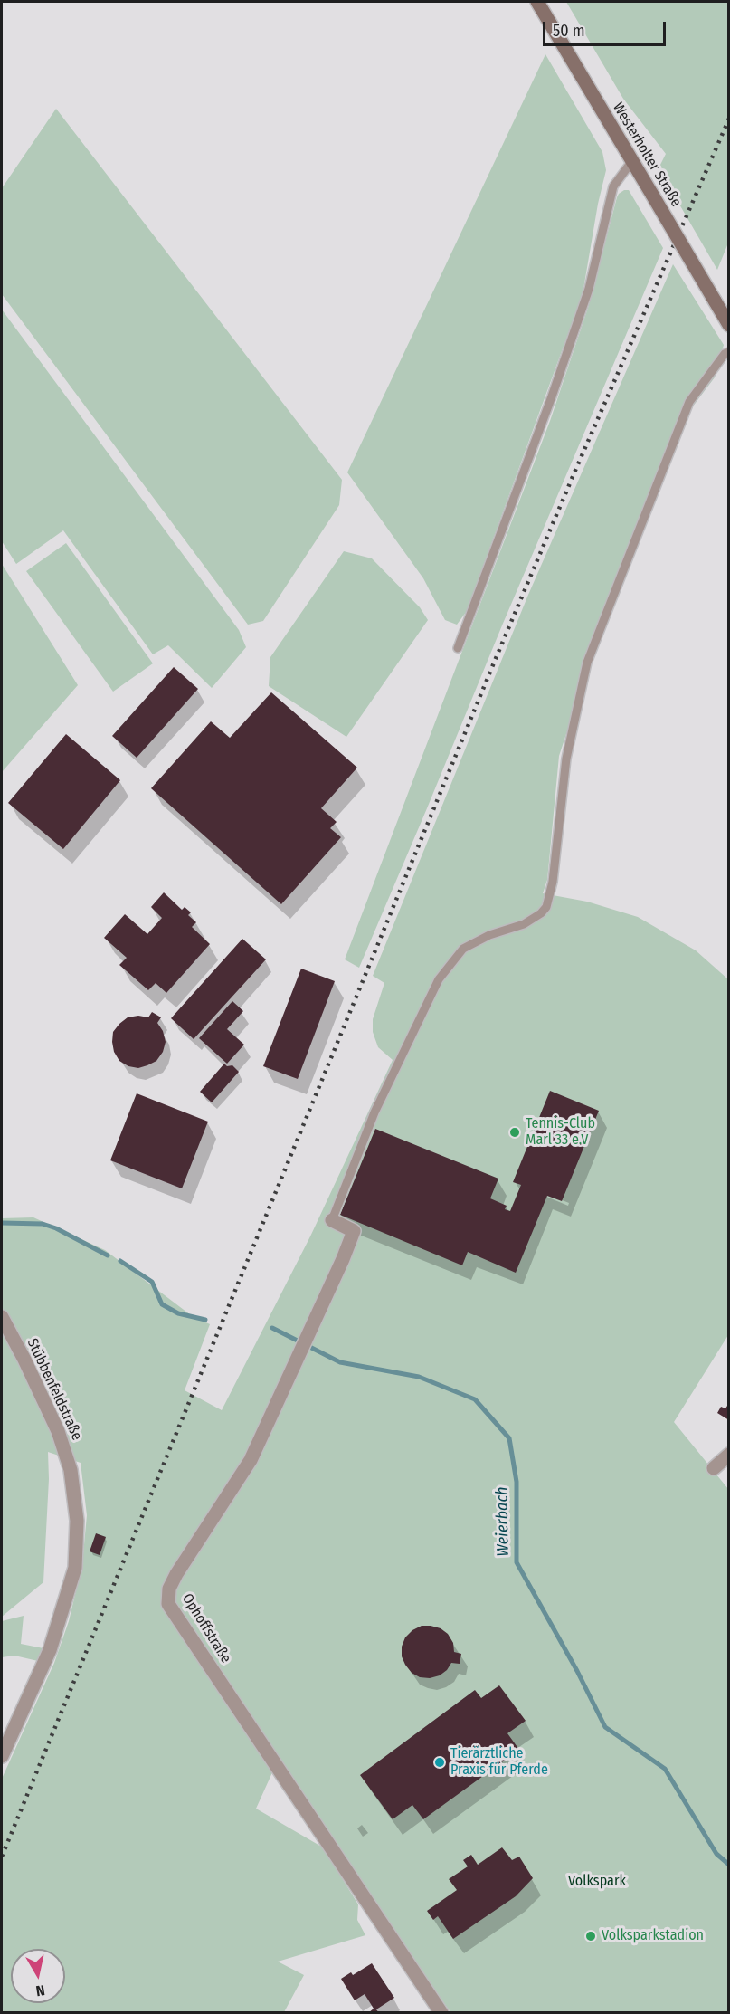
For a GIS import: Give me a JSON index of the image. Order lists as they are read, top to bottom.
{
  "streets": {
    "main road": ["Westerholter Straße"],
    "street": ["Stübbenfeldstraße", "Ophoffstraße"]
  },
  "water": ["Weierbach"],
  "parks": ["Volkspark"],
  "places": ["Tennis-Club Marl 33 e.V", "Tierärztliche Praxis für Pferde", "Volksparkstadion"],
  "scale_bar": "50 m",
  "north": "bottom"
}
